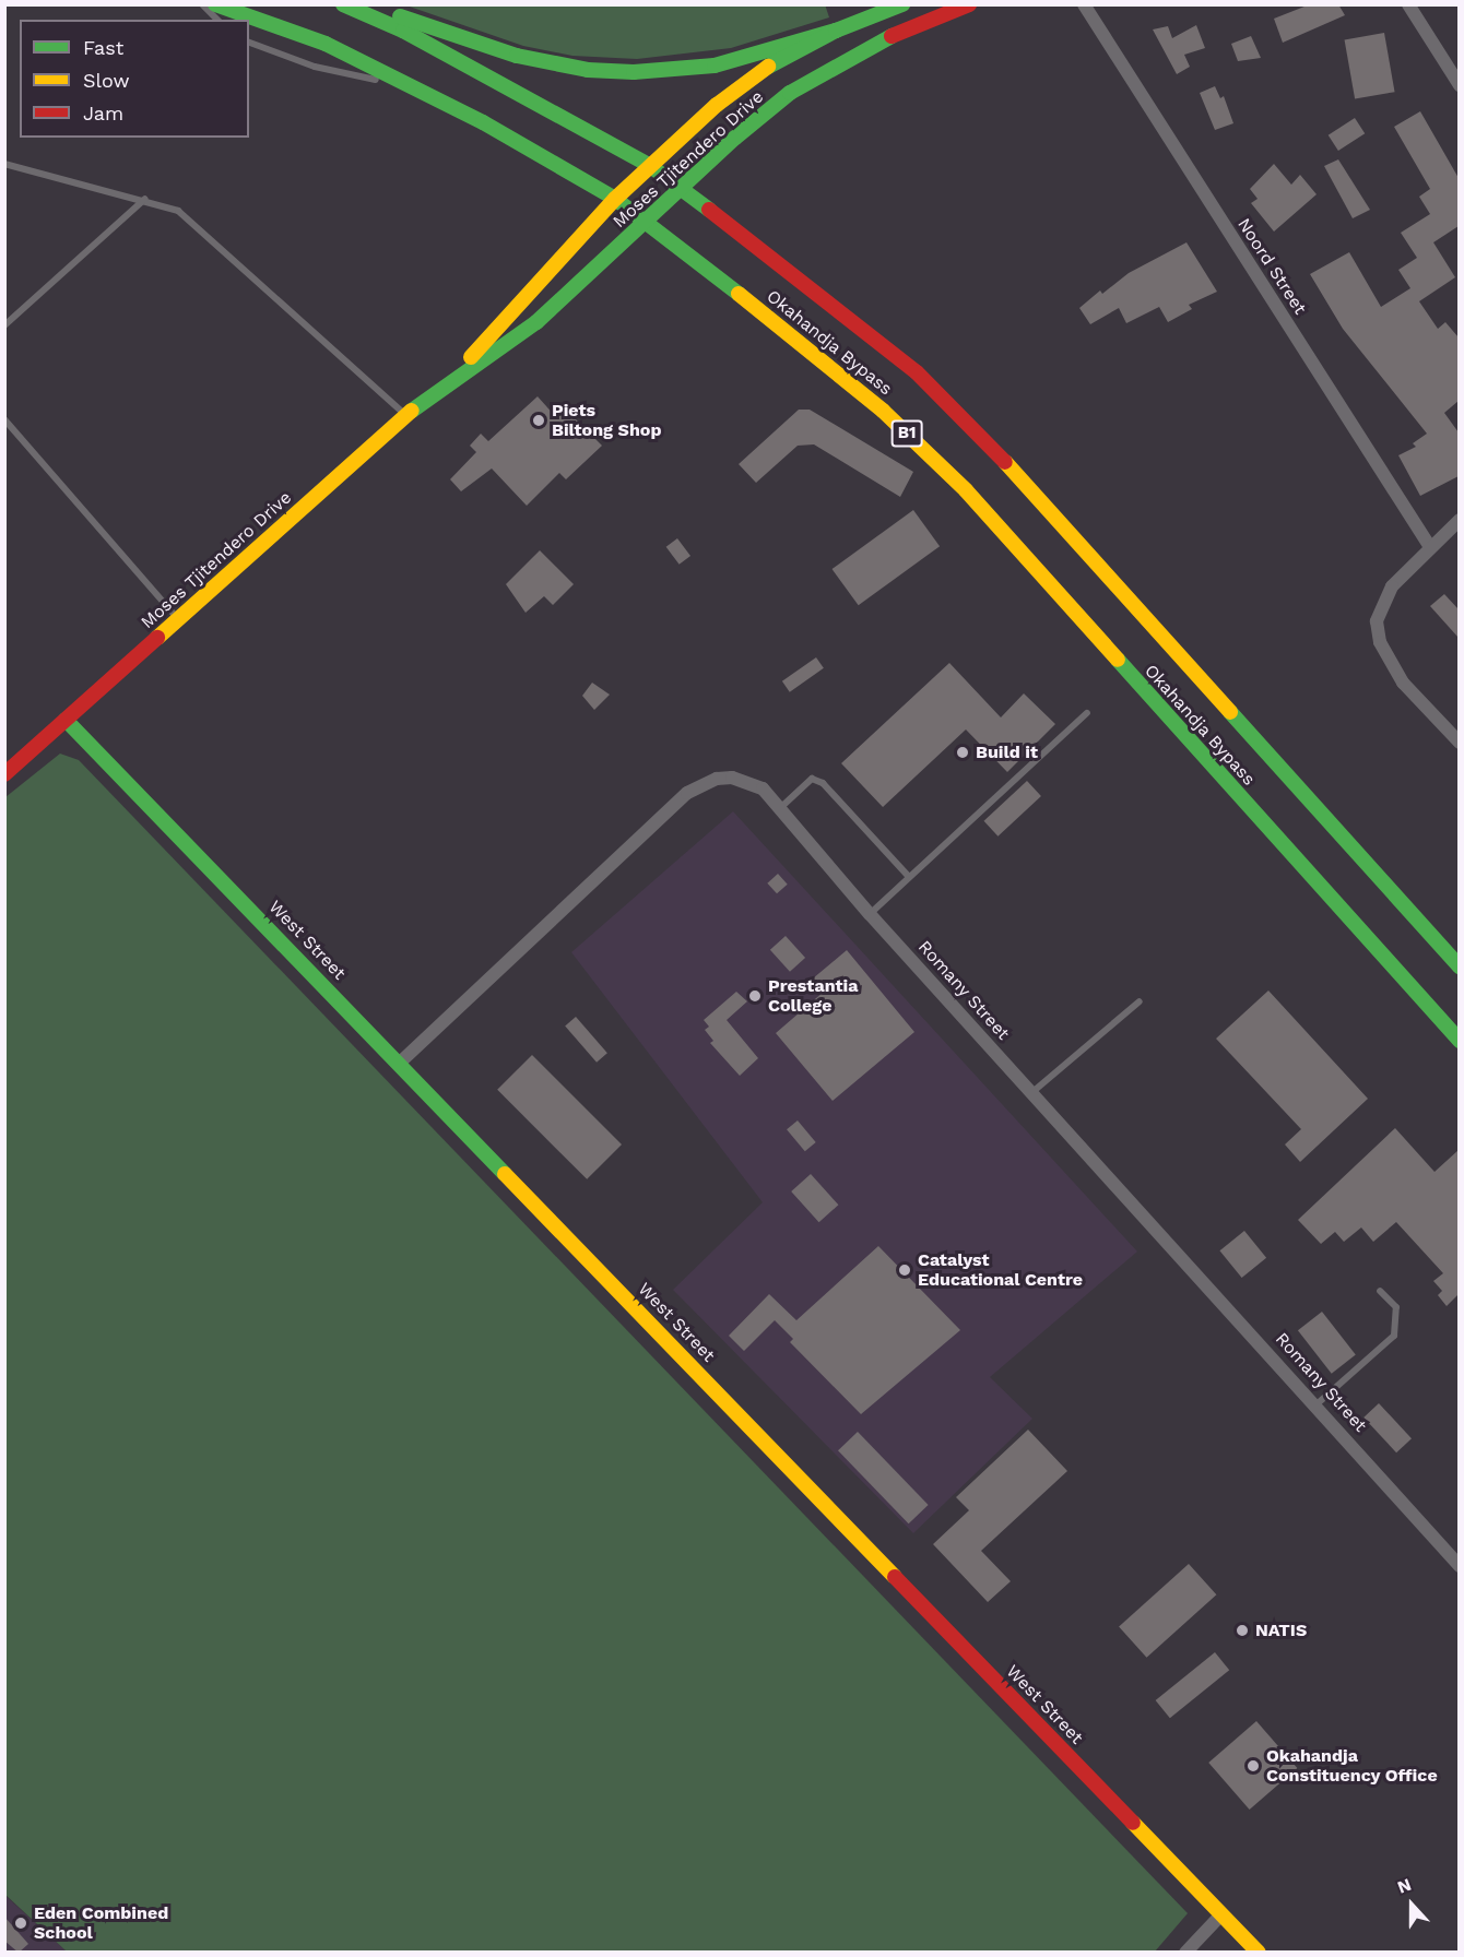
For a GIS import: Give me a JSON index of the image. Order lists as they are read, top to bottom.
{
  "streets": {
    "main road": [
      "Moses Tjitendero Drive",
      "Okahandja Bypass",
      "B1",
      "West Street"
    ],
    "street": ["Noord Street", "Romany Street"]
  },
  "crossings": [
    ["Moses Tjitendero Drive", "Okahandja Bypass"],
    ["Moses Tjitendero Drive", "West Street"],
    ["West Street", "Romany Street"]
  ],
  "places": [
    "Piets Biltong Shop",
    "Build it",
    "Prestantia College",
    "Catalyst Educational Centre",
    "NATIS",
    "Okahandja Constituency Office",
    "Eden Combined School"
  ],
  "legend": ["Fast", "Slow", "Jam"],
  "north": "top"
}
